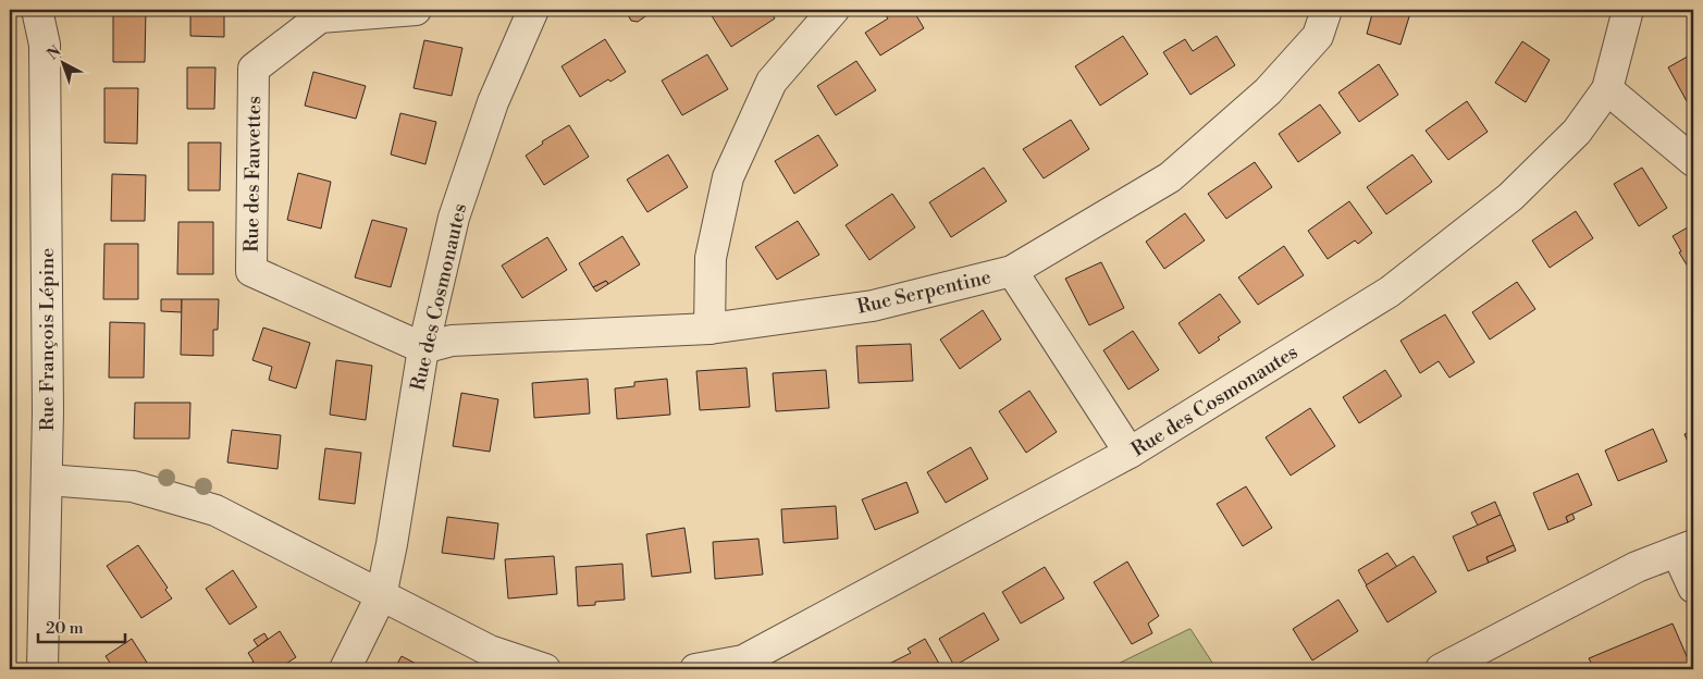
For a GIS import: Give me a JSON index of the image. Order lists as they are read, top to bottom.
{
  "streets": {
    "street": [
      "Rue des Fauvettes",
      "Rue Serpentine",
      "Rue des Cosmonautes",
      "Rue François Lépine"
    ]
  },
  "crossings": [
    ["Rue des Fauvettes", "Rue Serpentine"],
    ["Rue des Fauvettes", "Rue des Cosmonautes"],
    ["Rue Serpentine", "Rue des Cosmonautes"]
  ],
  "scale_bar": "20 m",
  "north": "top left"
}
